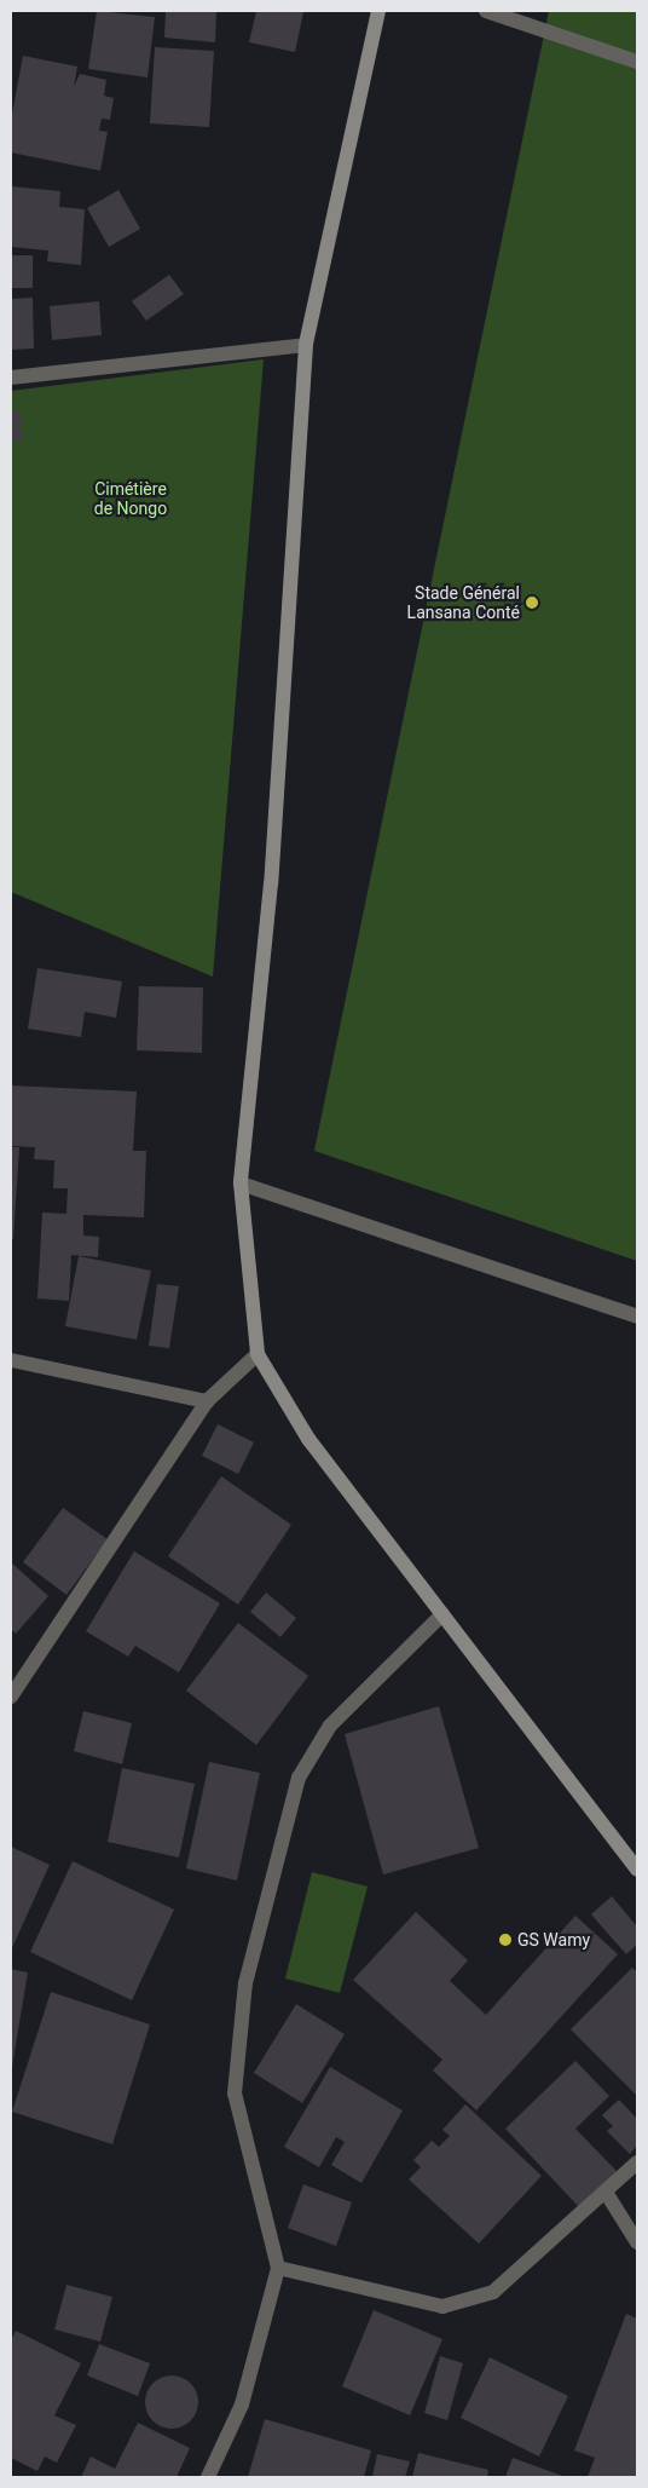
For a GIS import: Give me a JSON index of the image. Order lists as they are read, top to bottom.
{
  "parks": ["Cimétière de Nongo"],
  "places": ["Stade Général Lansana Conté", "GS Wamy"]
}
